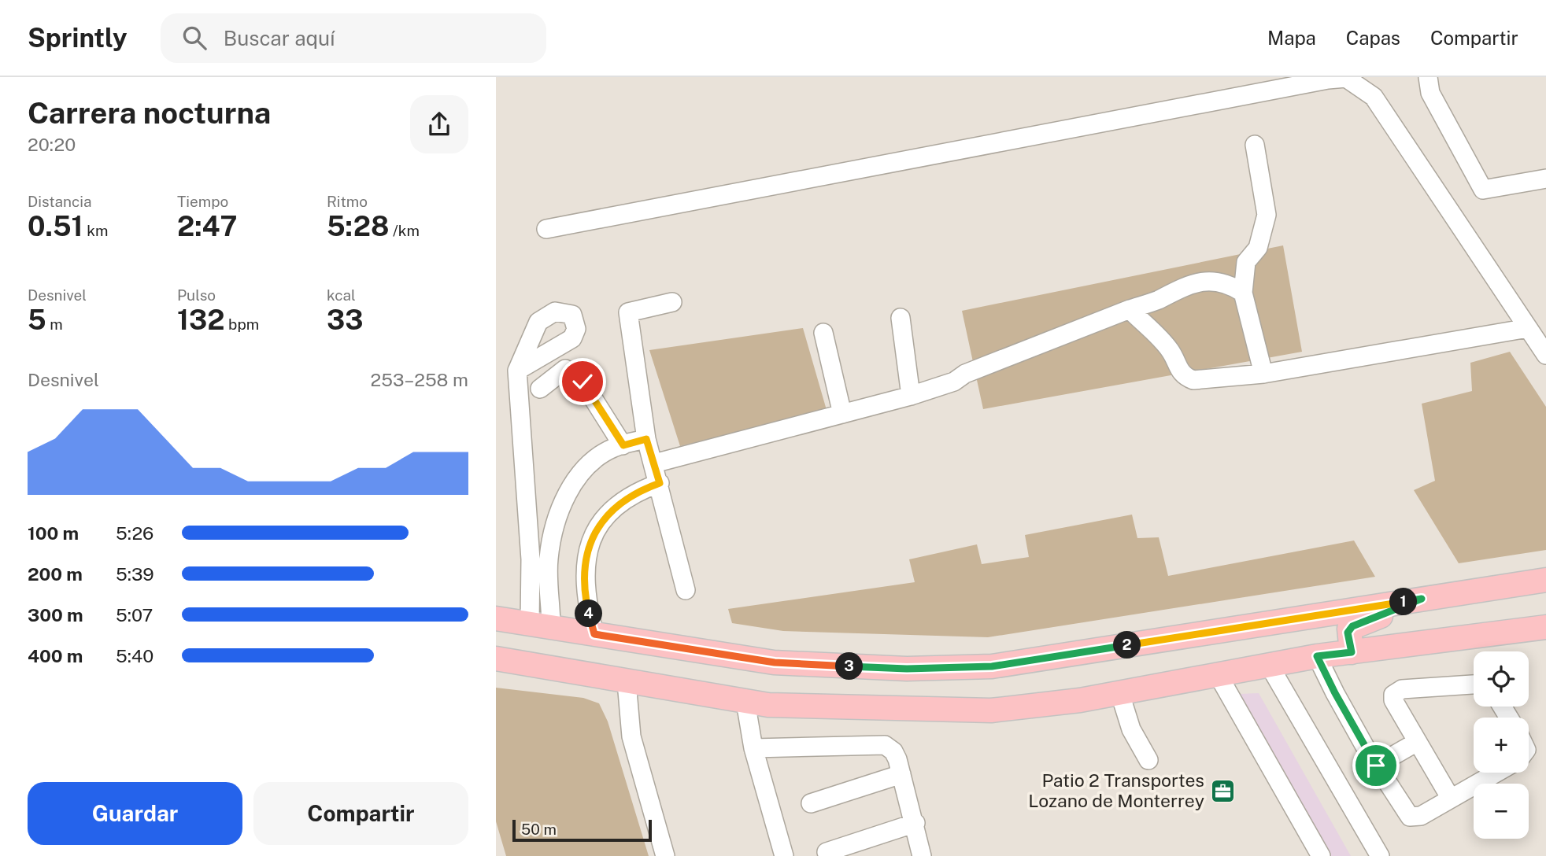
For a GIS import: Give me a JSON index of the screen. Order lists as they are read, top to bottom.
{
  "places": {
    "office": ["Patio 2 Transportes Lozano de Monterrey"]
  },
  "scale_bar": "50 m",
  "page": {
    "header": "Sprintly",
    "search": "Buscar aquí",
    "nav": ["Mapa", "Capas", "Compartir"],
    "heading": ["Carrera nocturna", "20:20"],
    "stats": [
      ["Distancia", "0.51 km"],
      ["Tiempo", "2:47"],
      ["Ritmo", "5:28 /km"],
      ["Desnivel", "5 m"],
      ["Pulso", "132 bpm"],
      ["kcal", "33"]
    ],
    "chart": ["Desnivel", "253–258 m"],
    "list": [
      {
        "name": "100 m",
        "note": "5:26"
      },
      {
        "name": "200 m",
        "note": "5:39"
      },
      {
        "name": "300 m",
        "note": "5:07"
      },
      {
        "name": "400 m",
        "note": "5:40"
      }
    ],
    "pins": [
      "1",
      "4",
      "2",
      "3"
    ],
    "map_buttons": ["+", "−"],
    "buttons": ["Guardar", "Compartir"],
    "scale": "50 m"
  }
}
